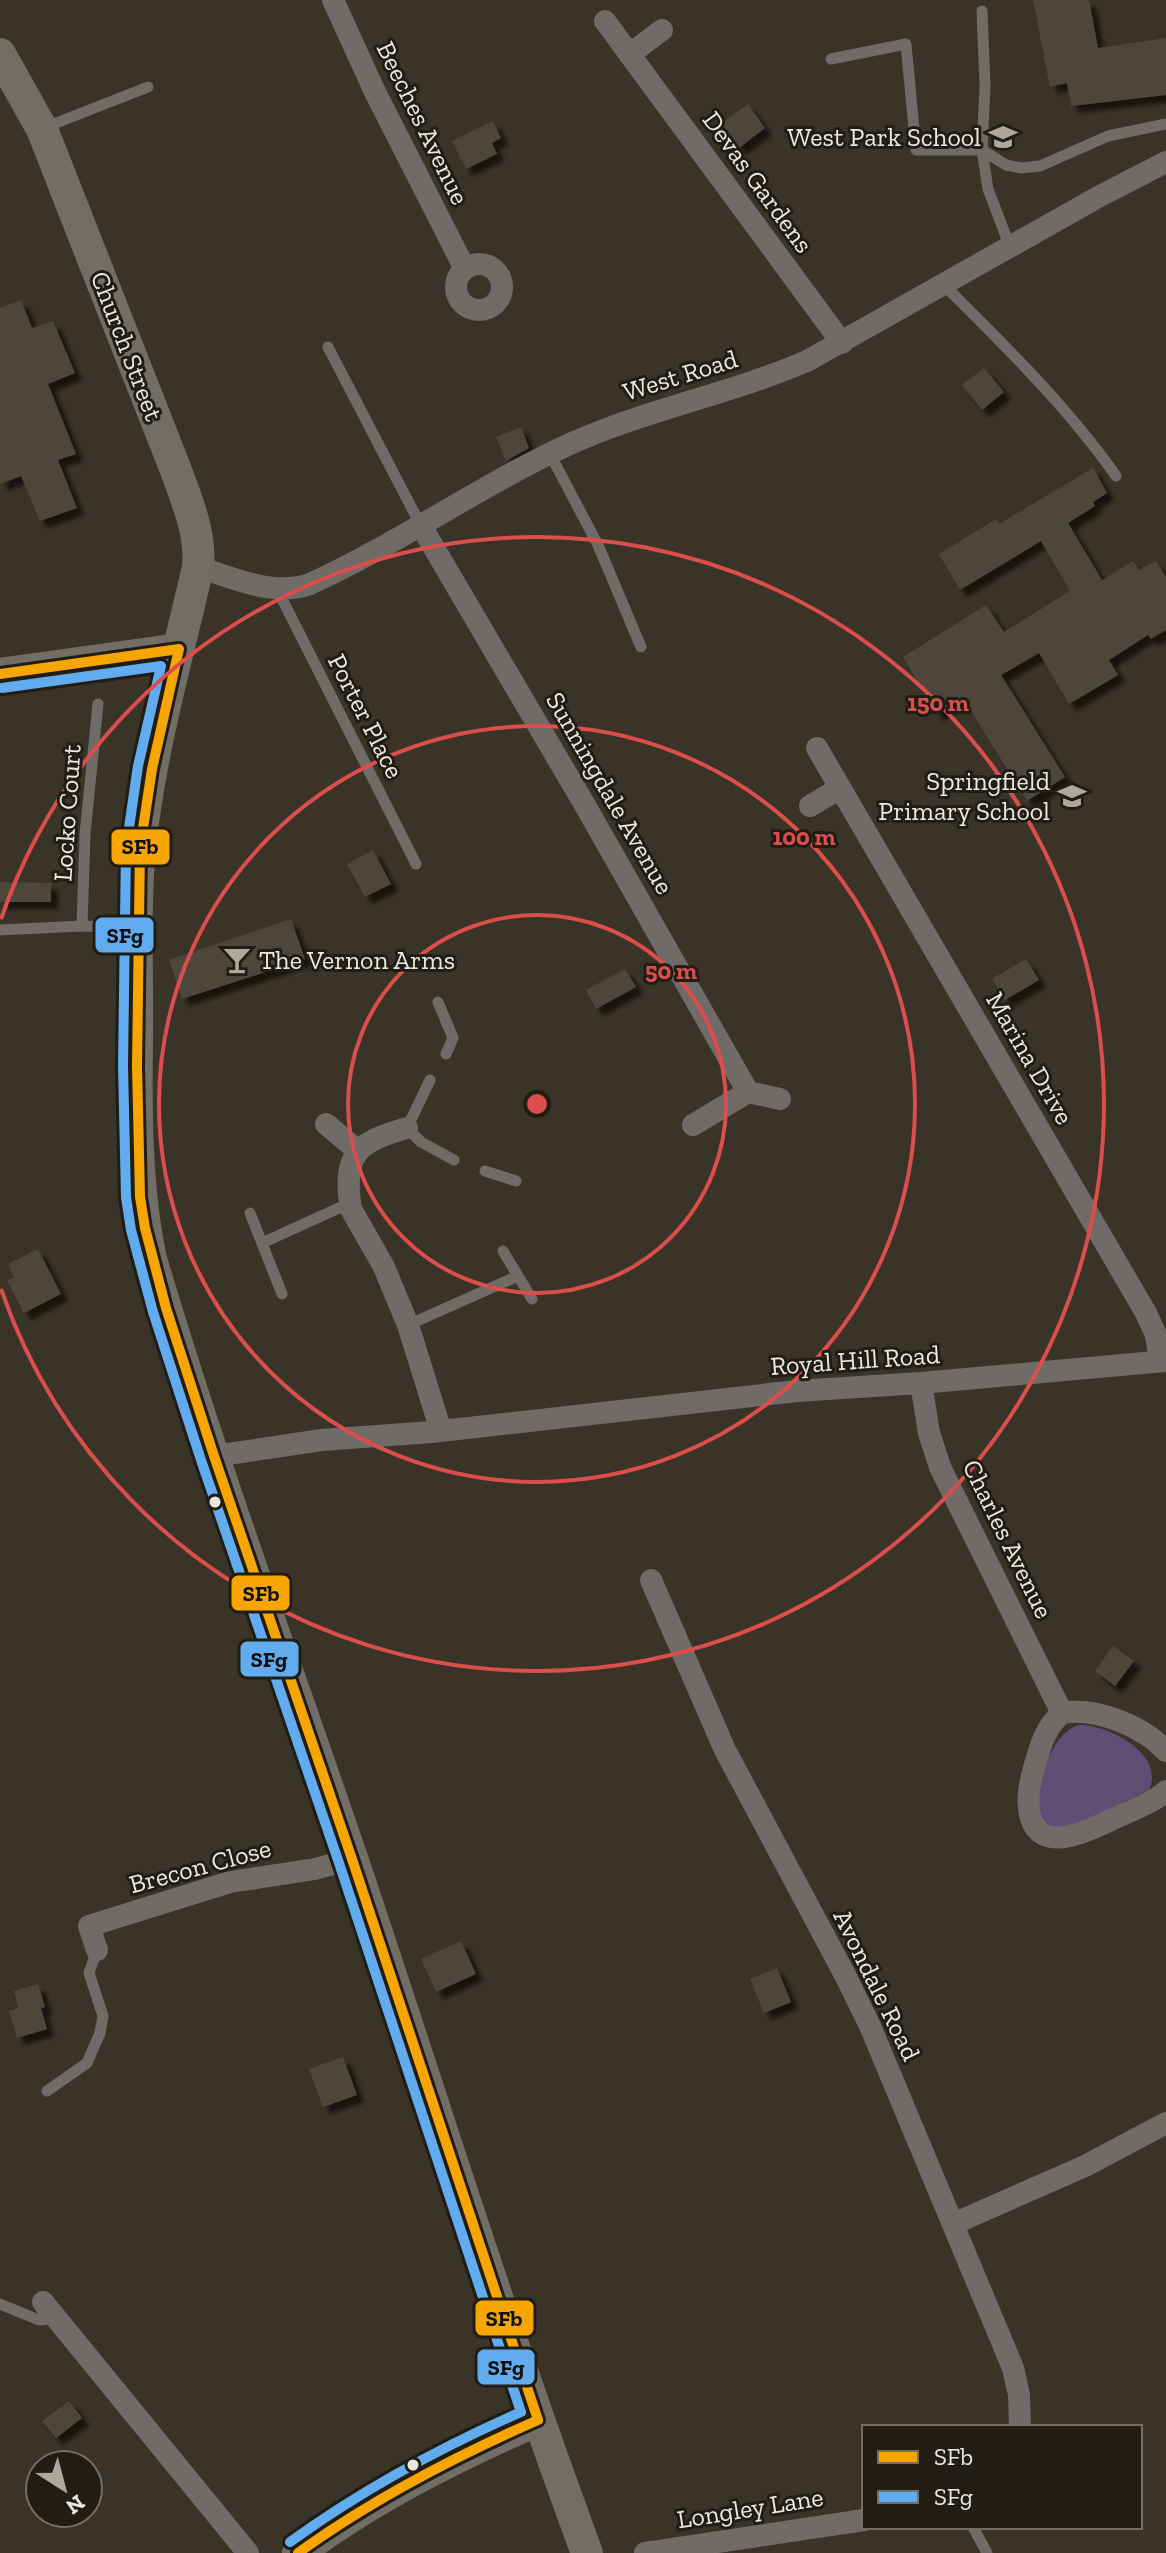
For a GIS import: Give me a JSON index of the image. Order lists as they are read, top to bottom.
{
  "streets": {
    "street": [
      "Beeches Avenue",
      "Devas Gardens",
      "Church Street",
      "West Road",
      "Sunningdale Avenue",
      "Marina Drive",
      "Royal Hill Road",
      "Charles Avenue",
      "Brecon Close",
      "Avondale Road",
      "Longley Lane"
    ],
    "lane": ["Porter Place", "Locko Court"]
  },
  "crossings": [
    ["Devas Gardens", "West Road"],
    ["Church Street", "West Road"],
    ["Church Street", "Royal Hill Road"],
    ["Church Street", "Brecon Close"],
    ["West Road", "Porter Place"],
    ["West Road", "Sunningdale Avenue"],
    ["Marina Drive", "Royal Hill Road"],
    ["Royal Hill Road", "Charles Avenue"]
  ],
  "places": {
    "school or university": ["West Park School", "Springfield Primary School"],
    "bar": ["The Vernon Arms"]
  },
  "lines": ["transit line SFb", "transit line SFg"],
  "legend": ["SFb", "SFg"],
  "north": "bottom right",
  "rings": ["150 m", "100 m", "50 m"]
}
